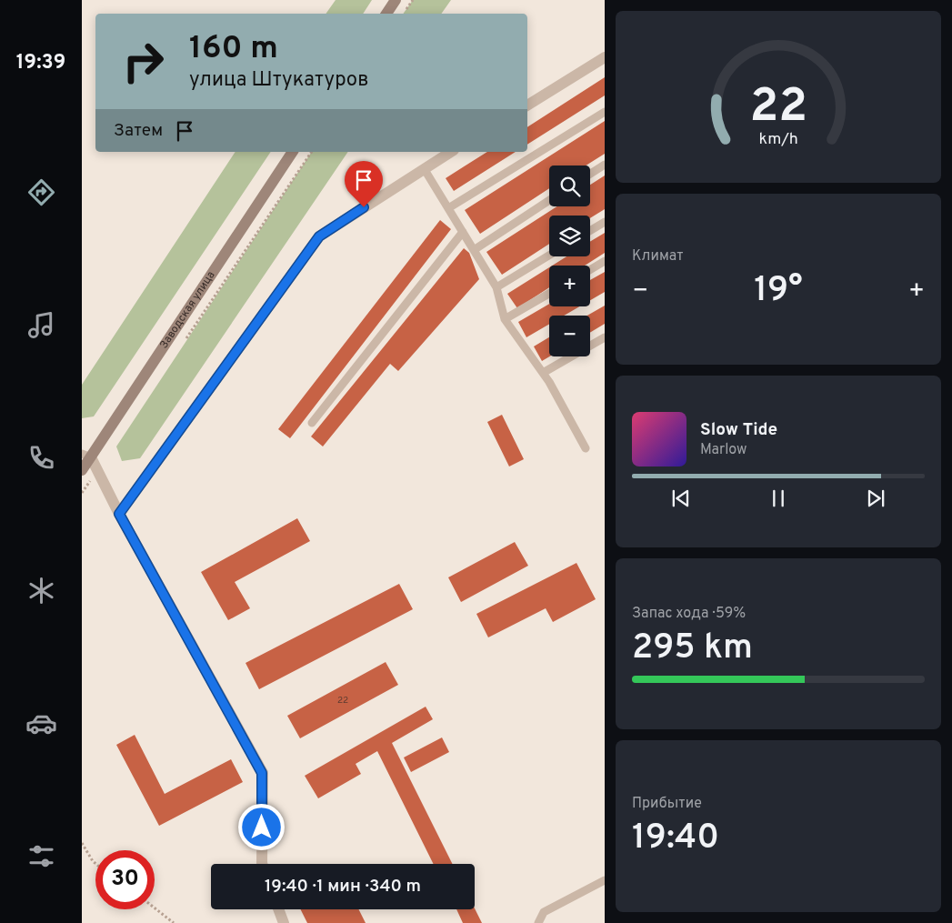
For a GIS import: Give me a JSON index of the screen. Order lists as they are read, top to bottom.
{
  "streets": {
    "street": ["Заводская улица"]
  },
  "house_numbers": ["22"],
  "page": {
    "tabs": "19:39",
    "turn": ["160 m", "улица Штукатуров"],
    "then": "Затем",
    "map_buttons": ["+", "−"],
    "tile": [
      "Климат",
      ["Запас хода · 59%", "295 km"],
      ["Прибытие", "19:40"]
    ],
    "heat": ["−", "19°", "+"],
    "song": ["Slow Tide", "Marlow"],
    "limit": "30",
    "trip": "19:40 · 1 мин · 340 m",
    "gauge": ["22", "km/h"]
  }
}
